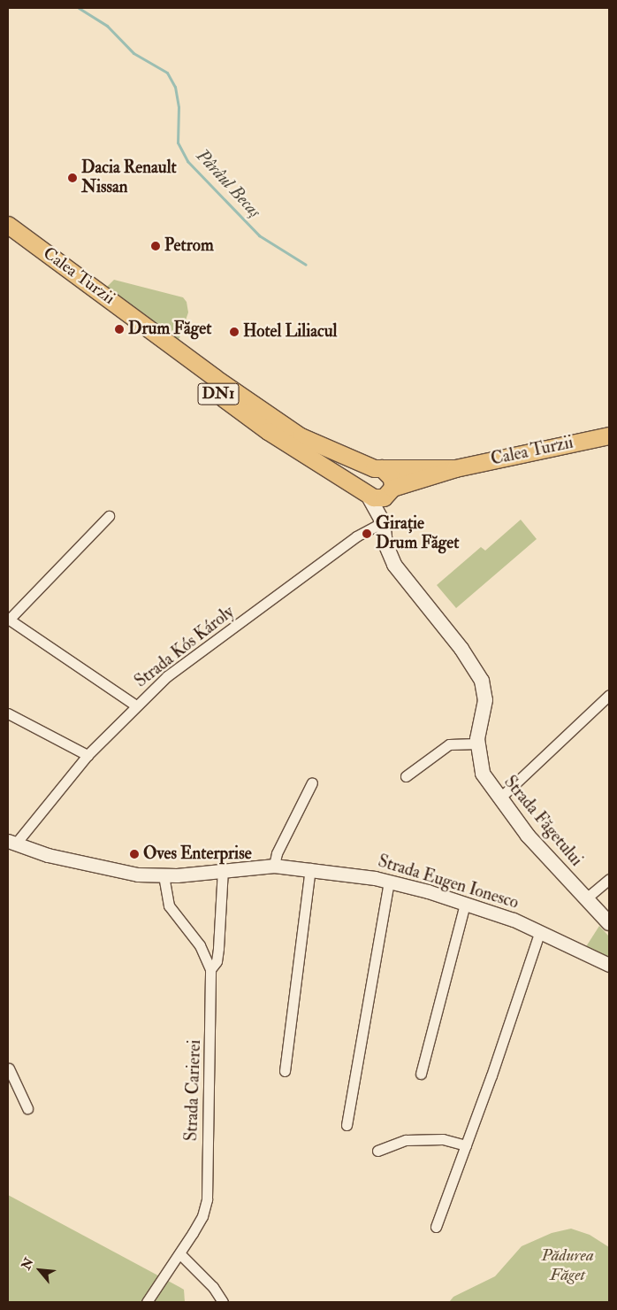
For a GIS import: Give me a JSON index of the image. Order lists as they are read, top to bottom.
{
  "streets": {
    "main road": ["Calea Turzii", "DN1", "Strada Făgetului"],
    "street": ["Strada Kós Károly", "Strada Eugen Ionesco", "Strada Carierei"]
  },
  "crossings": [
    ["Calea Turzii", "Strada Făgetului"],
    ["Strada Kós Károly", "Strada Făgetului"],
    ["Strada Kós Károly", "Strada Eugen Ionesco"],
    ["Strada Eugen Ionesco", "Strada Carierei"]
  ],
  "water": ["Pârâul Becaș"],
  "parks": ["Pădurea Făget"],
  "places": [
    "Dacia Renault Nissan",
    "Petrom",
    "Drum Făget",
    "Hotel Liliacul",
    "Girație Drum Făget",
    "Oves Enterprise"
  ],
  "north": "top left"
}
